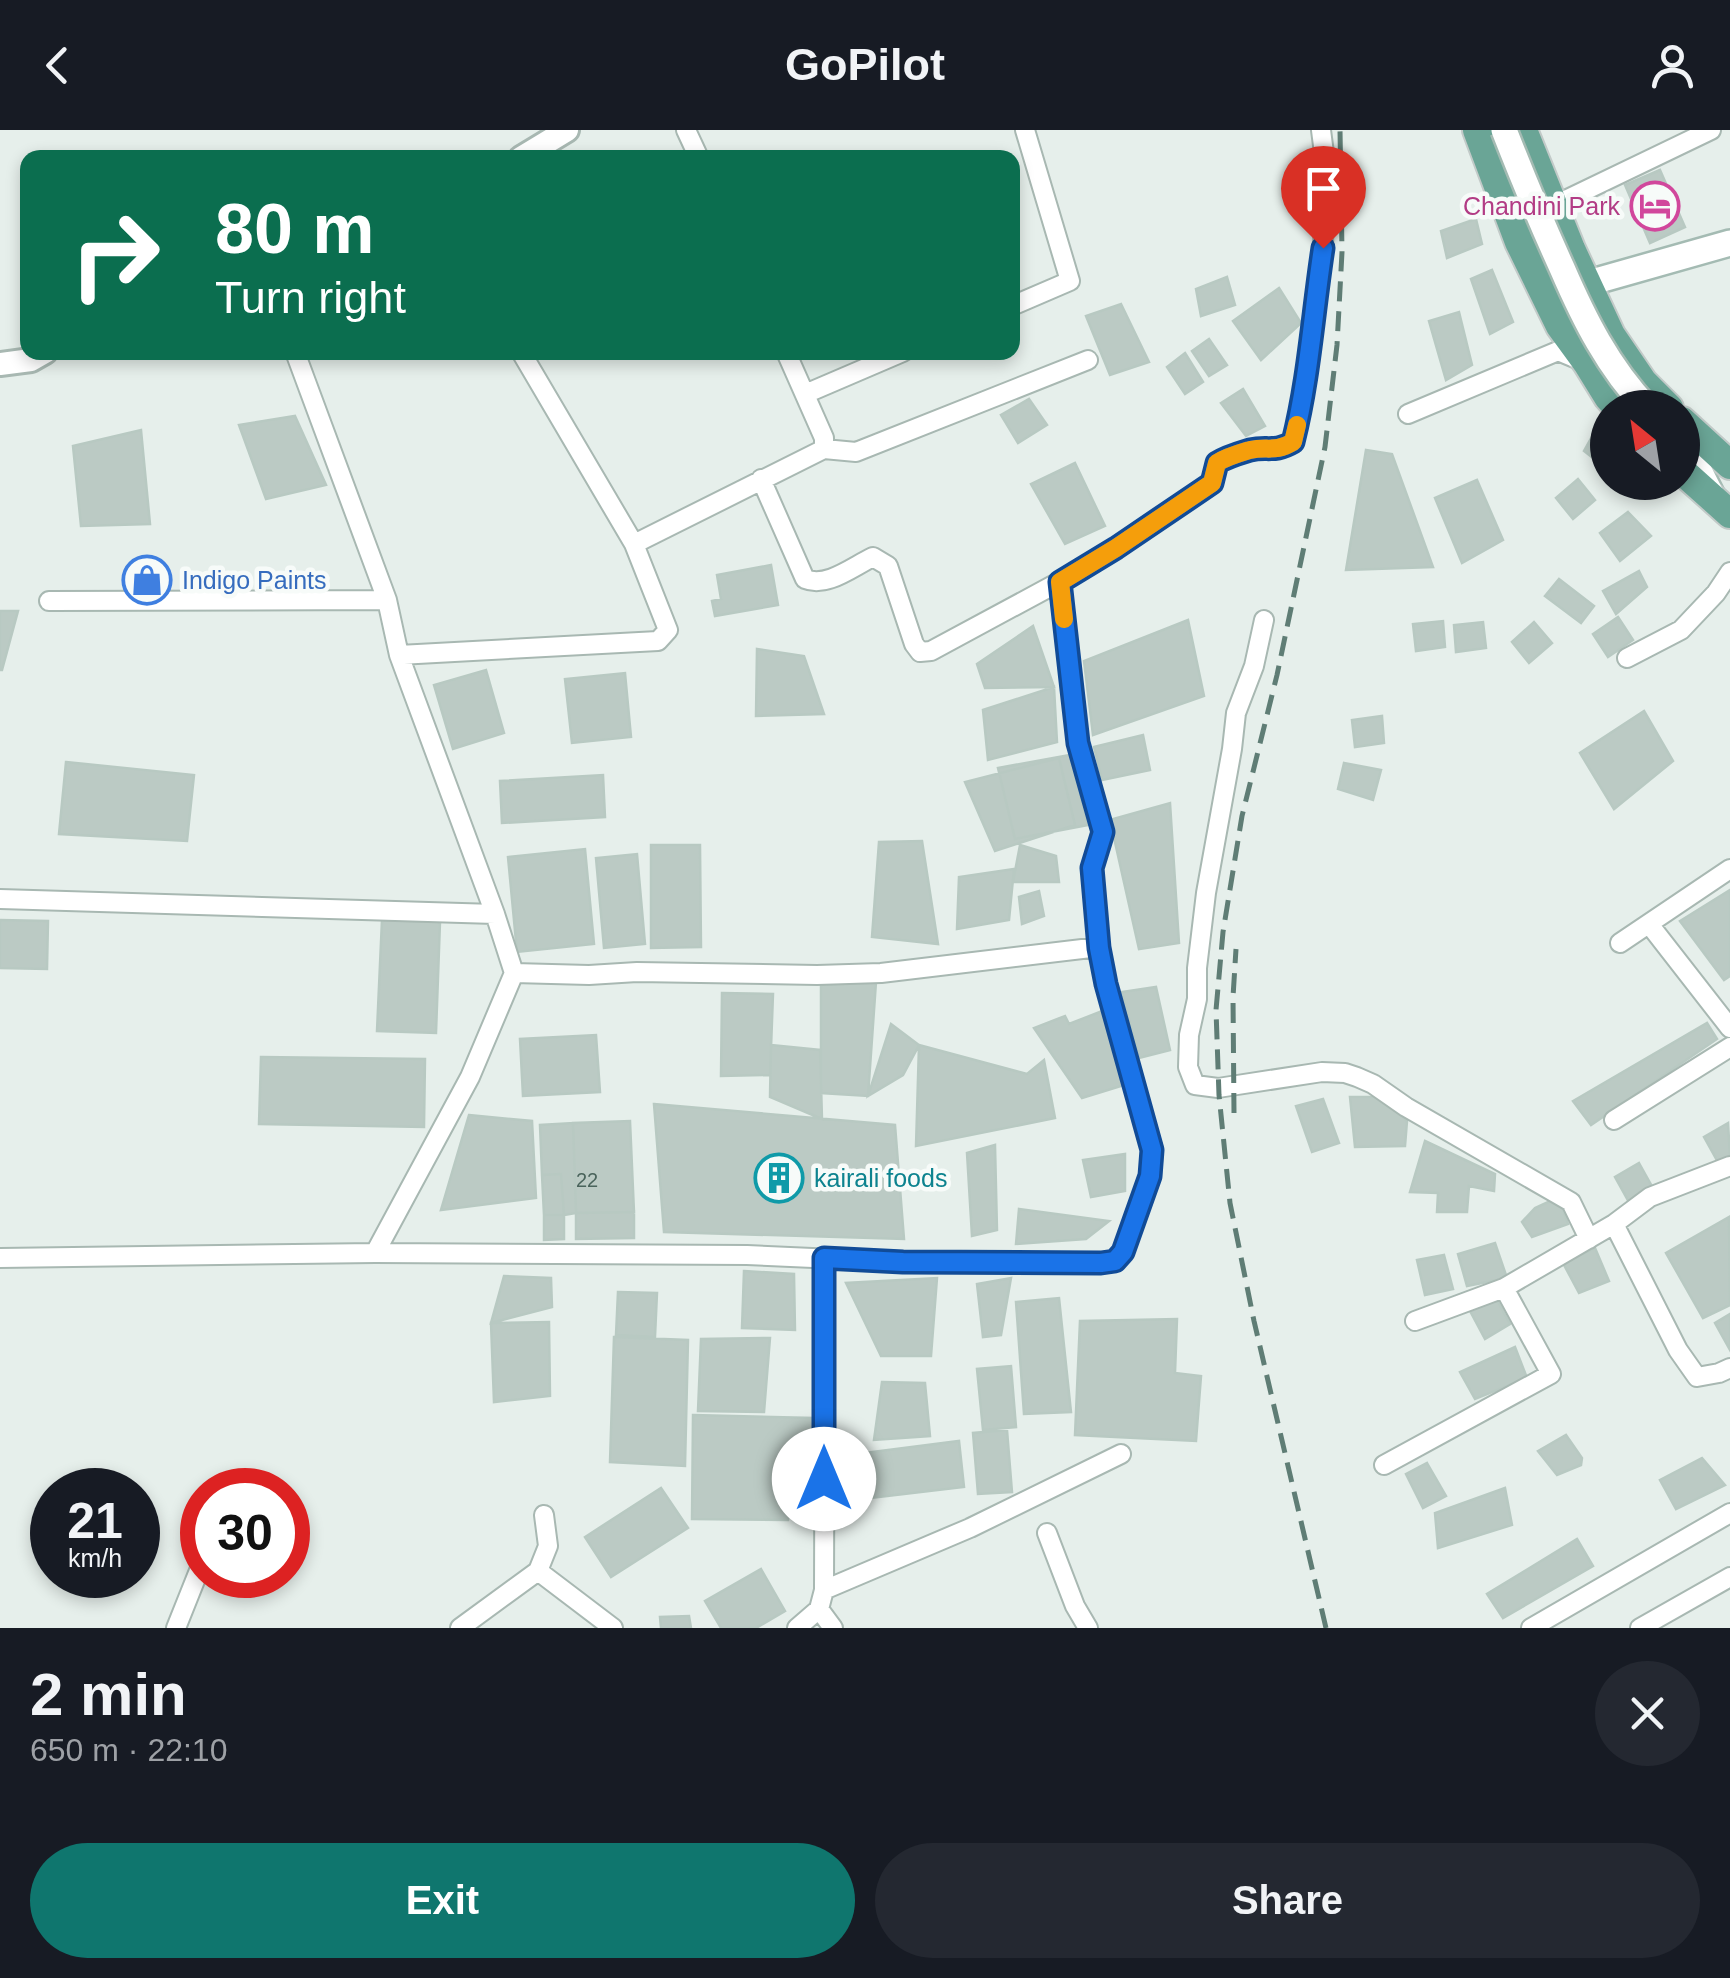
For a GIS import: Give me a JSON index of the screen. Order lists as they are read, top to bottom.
{
  "places": {
    "hotel": ["Chandini Park"],
    "shop": ["Indigo Paints"],
    "building": ["kairali foods"]
  },
  "house_numbers": ["22"],
  "north": "top left",
  "page": {
    "header": "GoPilot",
    "turn": ["80 m", "Turn right"],
    "speed": "21 km/h",
    "limit": "30",
    "heading": ["2 min", "650 m · 22:10"],
    "buttons": ["Exit", "Share"]
  }
}
